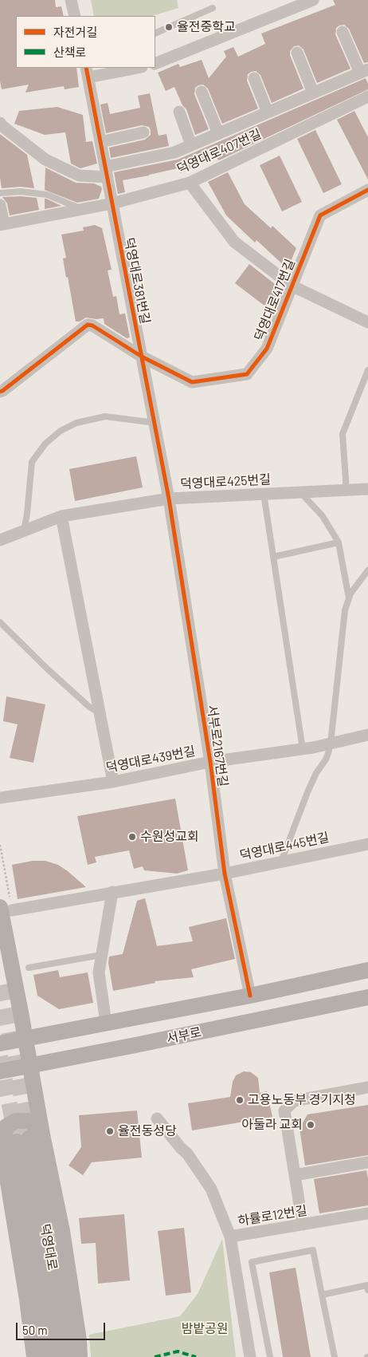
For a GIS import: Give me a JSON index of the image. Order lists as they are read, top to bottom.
{
  "streets": {
    "main road": ["서부로", "덕영대로"],
    "street": [
      "덕영대로407번길",
      "덕영대로381번길",
      "덕영대로417번길",
      "덕영대로425번길",
      "서부로2167번길",
      "덕영대로439번길",
      "덕영대로445번길",
      "하률로12번길"
    ]
  },
  "crossings": [
    ["덕영대로407번길", "덕영대로381번길"],
    ["덕영대로381번길", "덕영대로417번길"],
    ["덕영대로381번길", "덕영대로425번길"],
    ["덕영대로381번길", "서부로2167번길"],
    ["덕영대로425번길", "서부로2167번길"],
    ["서부로2167번길", "덕영대로439번길"],
    ["서부로2167번길", "덕영대로445번길"],
    ["서부로2167번길", "서부로"]
  ],
  "parks": ["밤밭공원"],
  "places": [
    "율전중학교",
    "수원성교회",
    "고용노동부 경기지청",
    "아둘라 교회",
    "율전동성당"
  ],
  "legend": ["자전거길", "산책로"],
  "scale_bar": "50 m"
}
